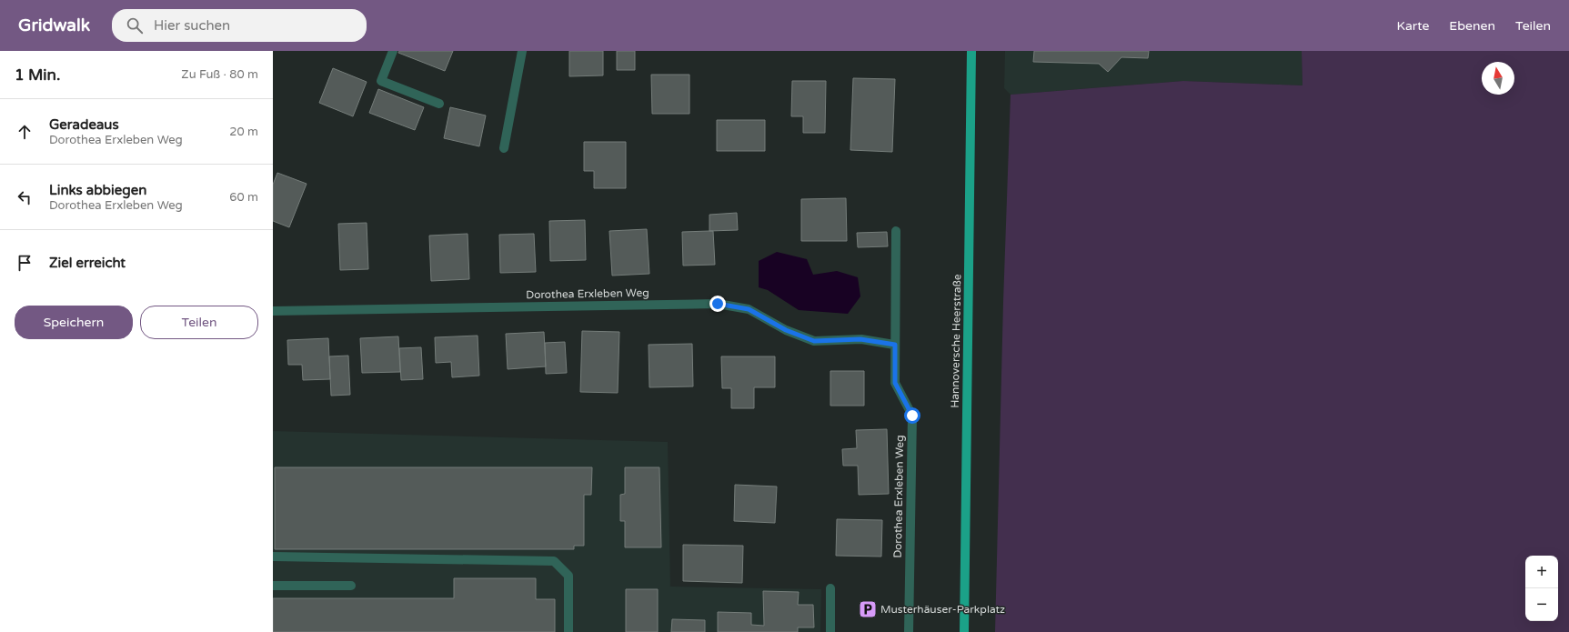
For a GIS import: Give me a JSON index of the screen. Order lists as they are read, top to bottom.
{
  "streets": {
    "main road": ["Hannoversche Heerstraße"],
    "street": ["Dorothea Erxleben Weg"]
  },
  "places": {
    "parking": ["Musterhäuser-Parkplatz"]
  },
  "north": "top",
  "page": {
    "header": "Gridwalk",
    "search": "Hier suchen",
    "nav": ["Karte", "Ebenen", "Teilen"],
    "heading": ["1 Min.", "Zu Fuß · 80 m"],
    "list": [
      ["Geradeaus", "Dorothea Erxleben Weg", "20 m"],
      ["Links abbiegen", "Dorothea Erxleben Weg", "60 m"],
      "Ziel erreicht"
    ],
    "buttons": ["Speichern", "Teilen"],
    "map_buttons": ["+", "−"]
  }
}
